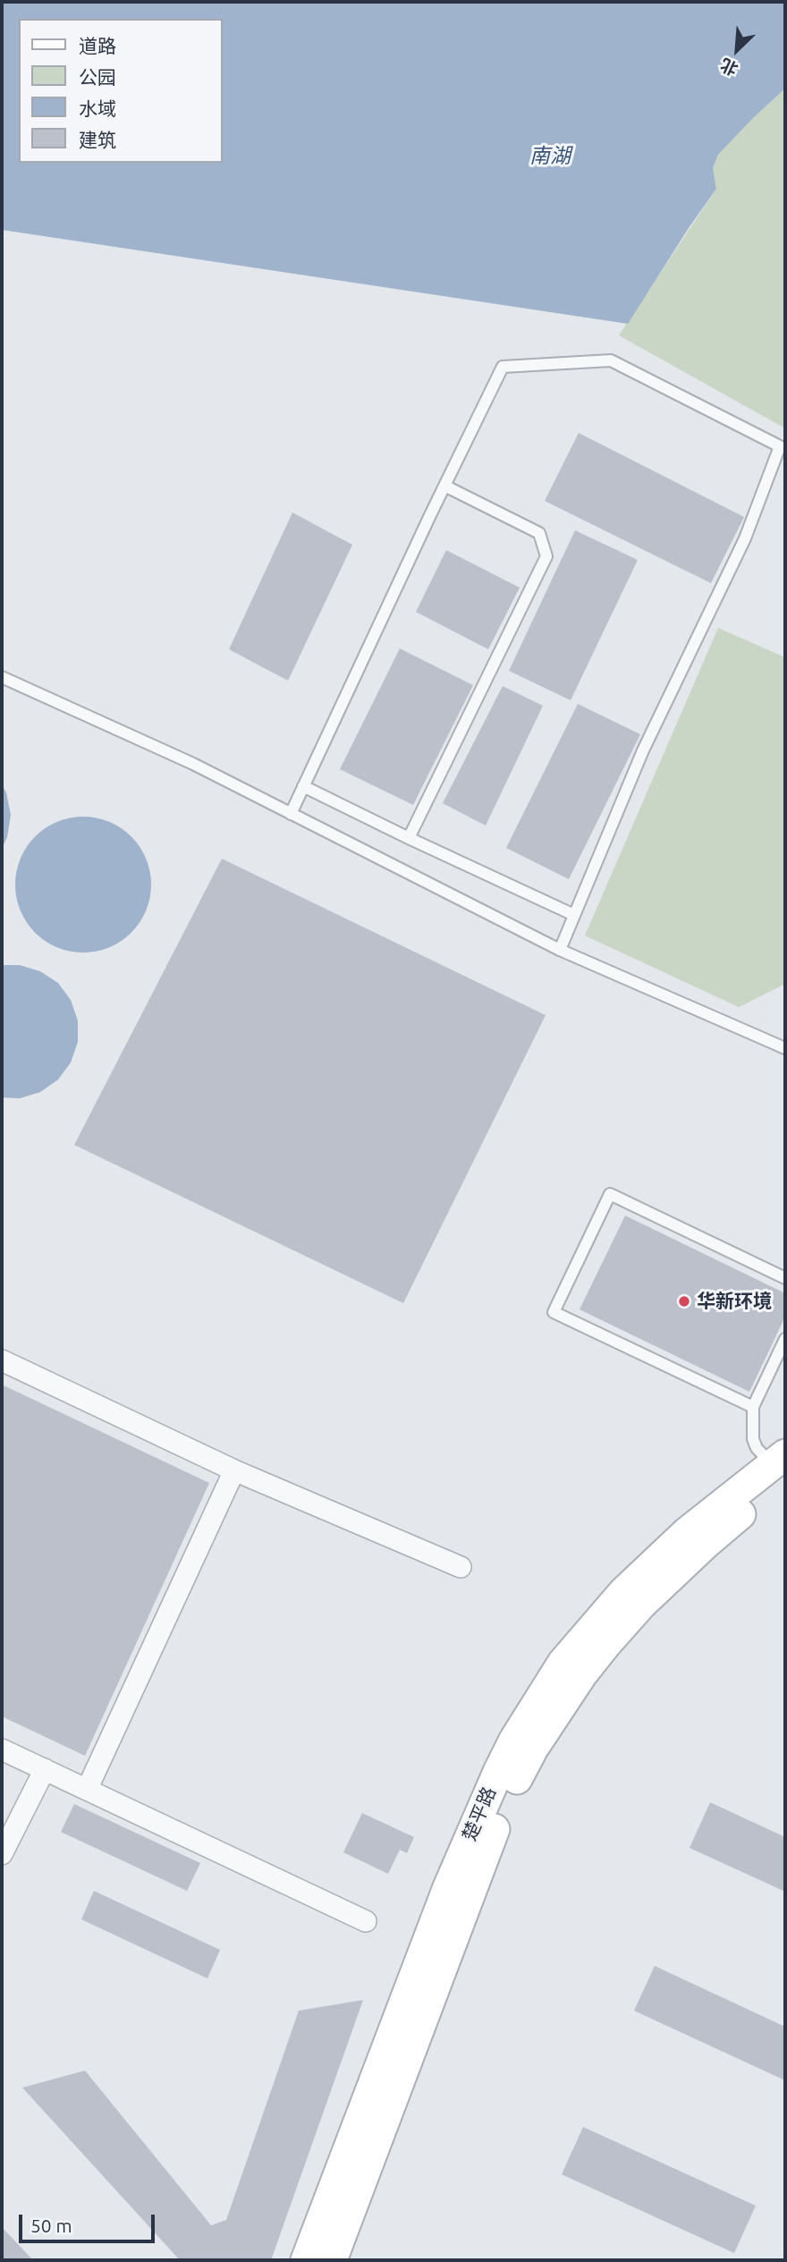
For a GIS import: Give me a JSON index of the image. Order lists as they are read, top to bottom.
{
  "streets": {
    "main road": ["楚平路"]
  },
  "water": ["南湖"],
  "places": ["华新环境"],
  "legend": [
    "道路",
    "公园",
    "水域",
    "建筑"
  ],
  "scale_bar": "50 m",
  "north": "bottom left"
}
